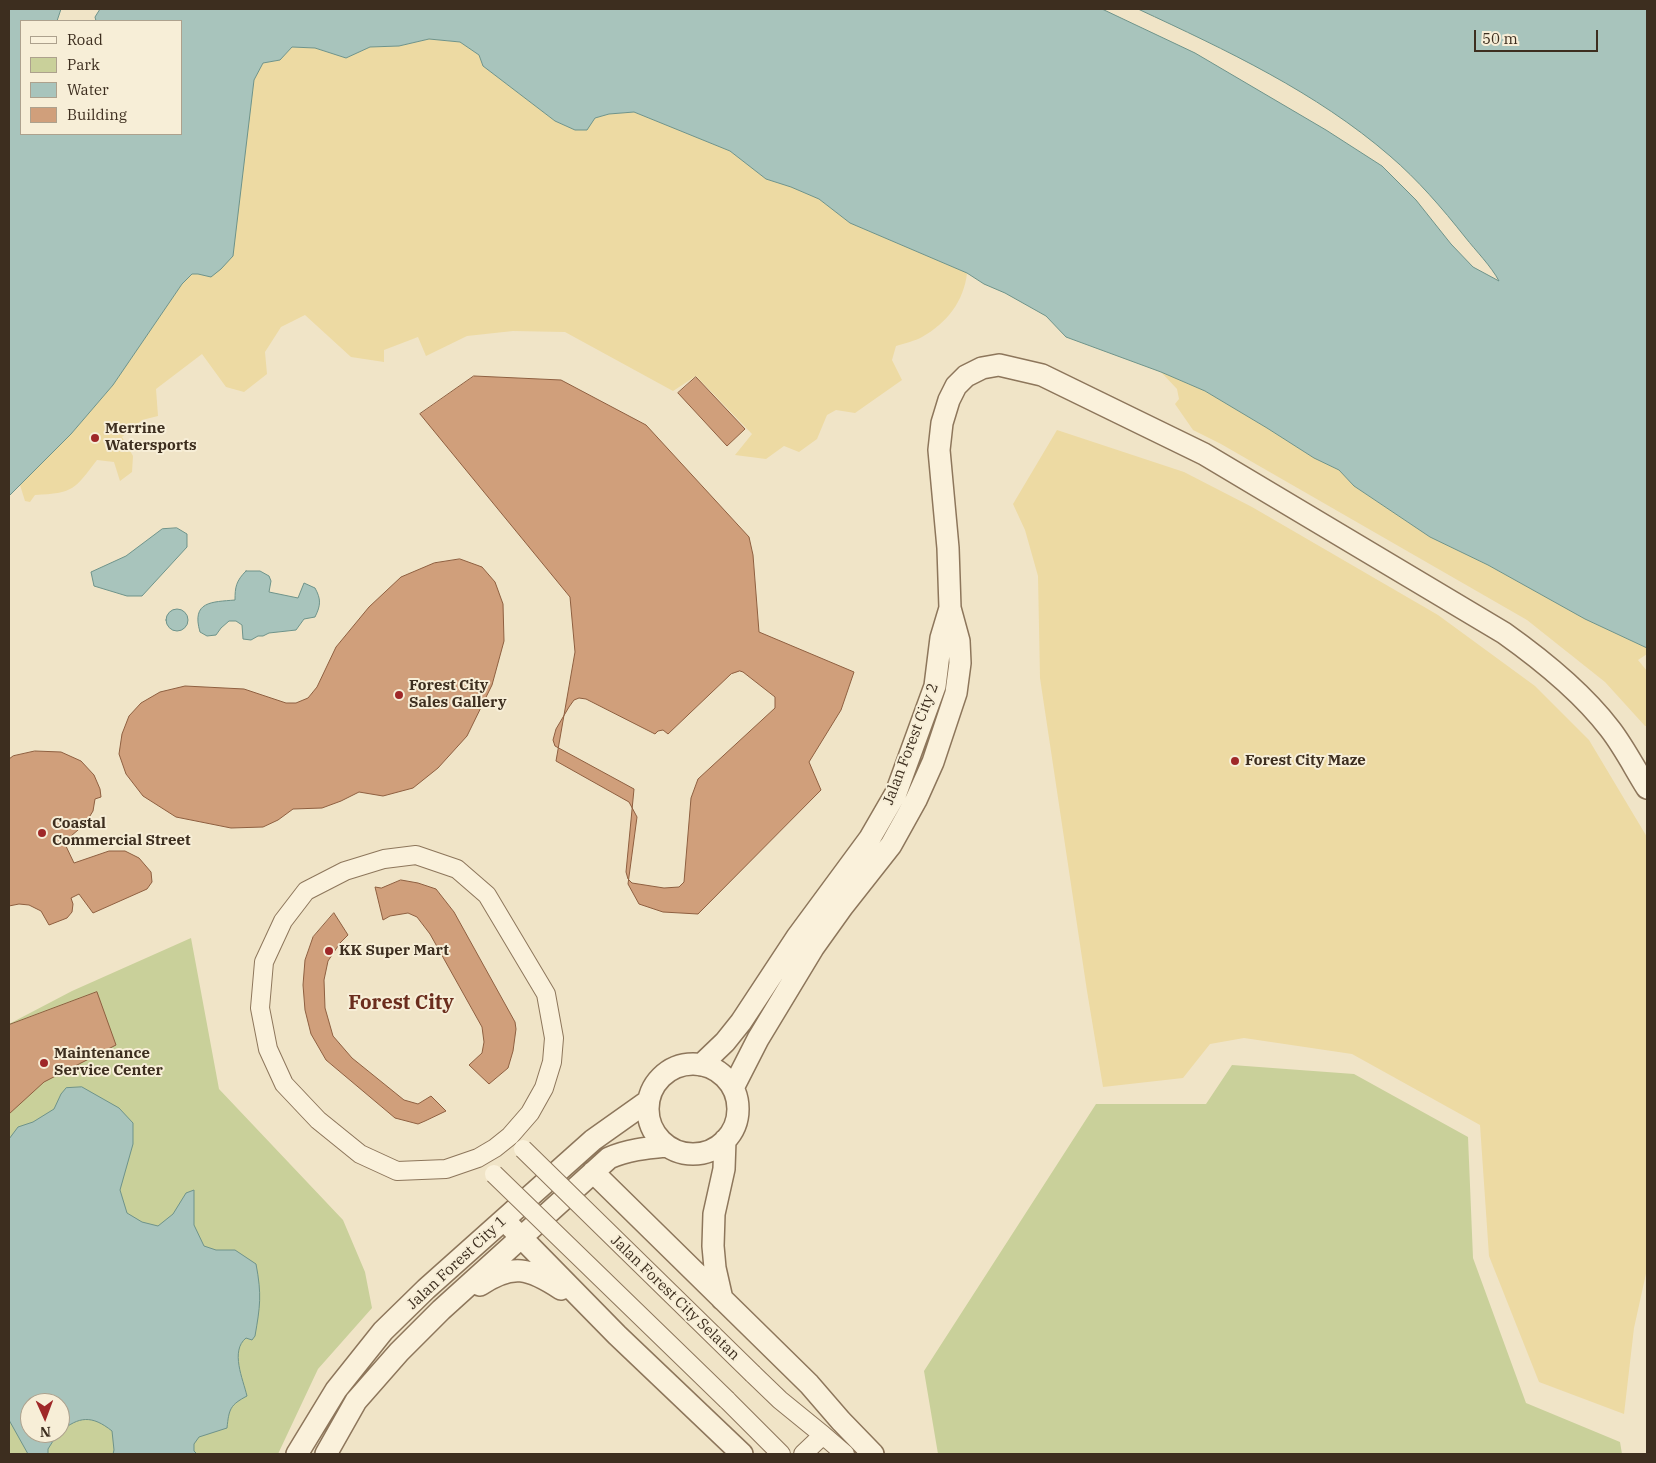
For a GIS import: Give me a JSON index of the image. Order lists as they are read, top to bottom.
{
  "streets": {
    "street": ["Jalan Forest City 2", "Jalan Forest City 1", "Jalan Forest City Selatan"]
  },
  "crossings": [
    ["Jalan Forest City 2", "Jalan Forest City 1"]
  ],
  "districts": ["Forest City"],
  "places": [
    "Merrine Watersports",
    "Forest City Sales Gallery",
    "Forest City Maze",
    "Coastal Commercial Street",
    "KK Super Mart",
    "Maintenance Service Center"
  ],
  "legend": [
    "Road",
    "Park",
    "Water",
    "Building"
  ],
  "scale_bar": "50 m",
  "north": "bottom"
}
